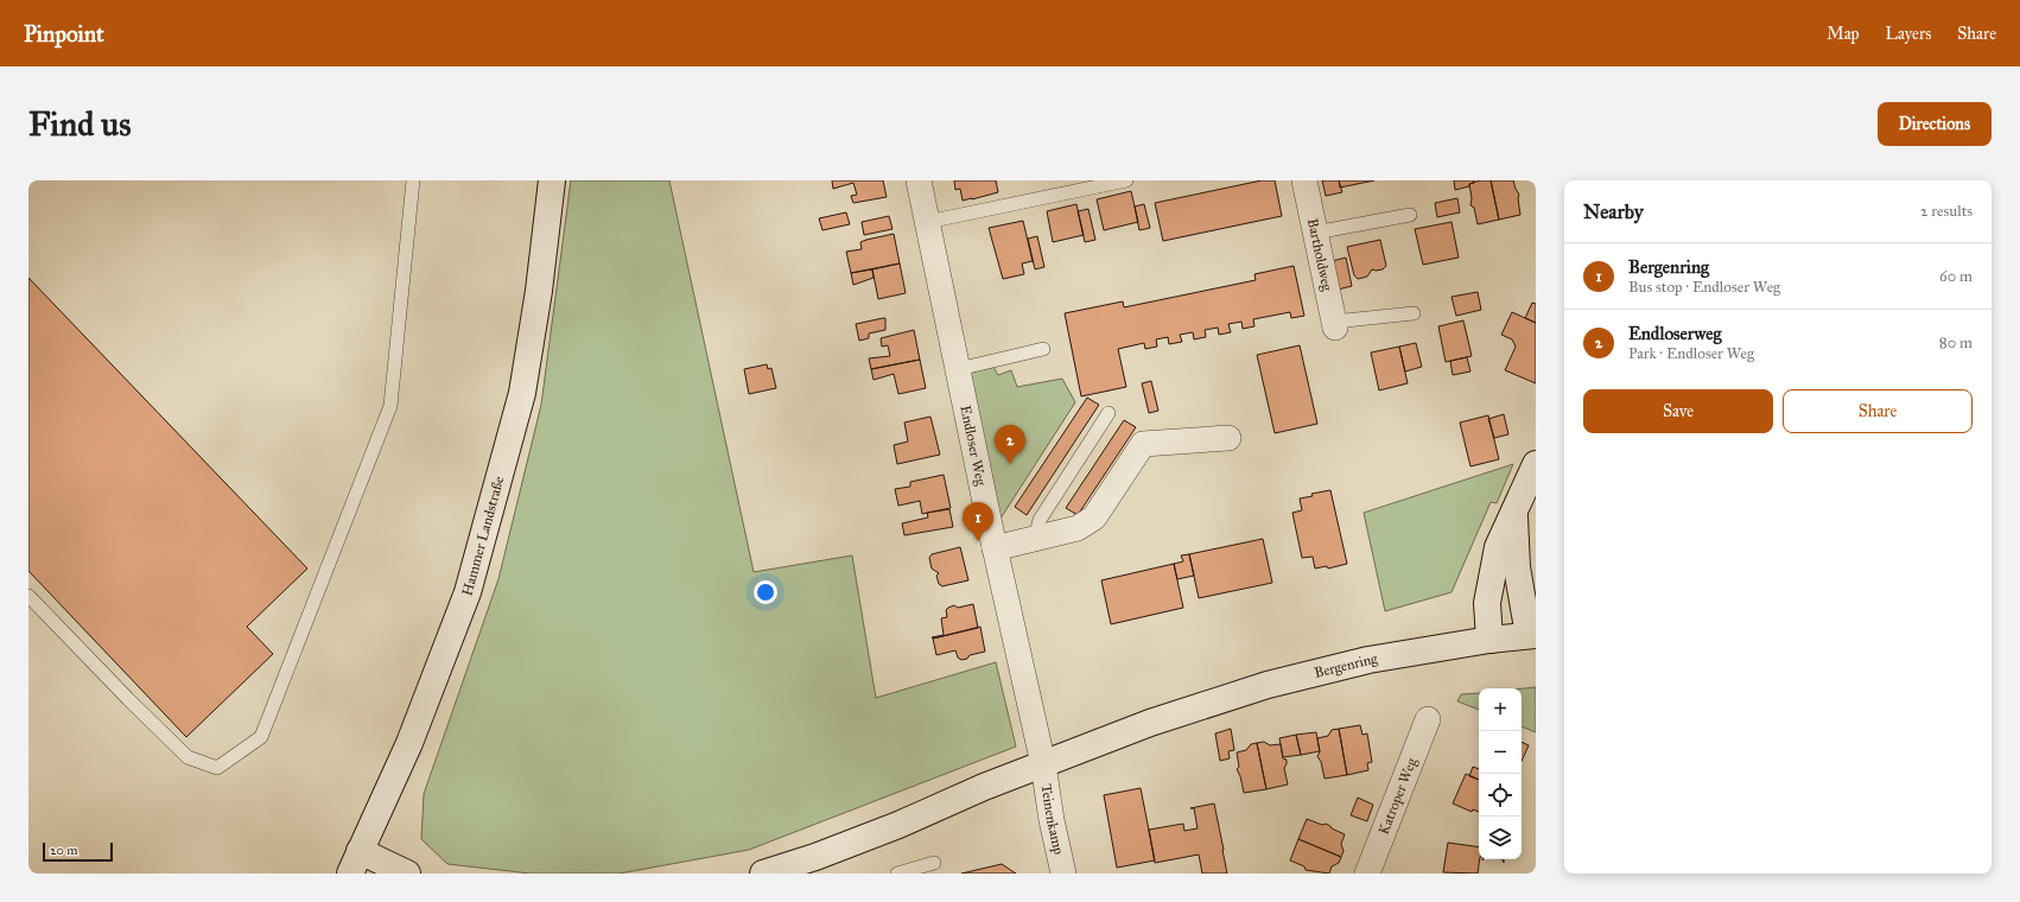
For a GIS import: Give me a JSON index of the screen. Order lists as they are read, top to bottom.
{
  "streets": {
    "main road": ["Hammer Landstraße", "Bergenring"],
    "street": [
      "Bartholdweg",
      "Endloser Weg",
      "Katroper Weg",
      "Teinenkamp"
    ]
  },
  "crossings": [
    ["Endloser Weg", "Bergenring"],
    ["Endloser Weg", "Teinenkamp"],
    ["Bergenring", "Teinenkamp"]
  ],
  "scale_bar": "20 m",
  "page": {
    "header": "Pinpoint",
    "nav": ["Map", "Layers", "Share"],
    "buttons": [
      "Directions",
      ["Save", "Share"]
    ],
    "title": "Find us",
    "heading": ["Nearby", "2 results"],
    "list": [
      {
        "mark": "1",
        "name": "Bergenring",
        "note": "Bus stop · Endloser Weg",
        "value": "60 m"
      },
      {
        "mark": "2",
        "name": "Endloserweg",
        "note": "Park · Endloser Weg",
        "value": "80 m"
      }
    ],
    "pins": ["2", "1"],
    "map_buttons": ["+", "−"],
    "scale": "20 m"
  }
}
